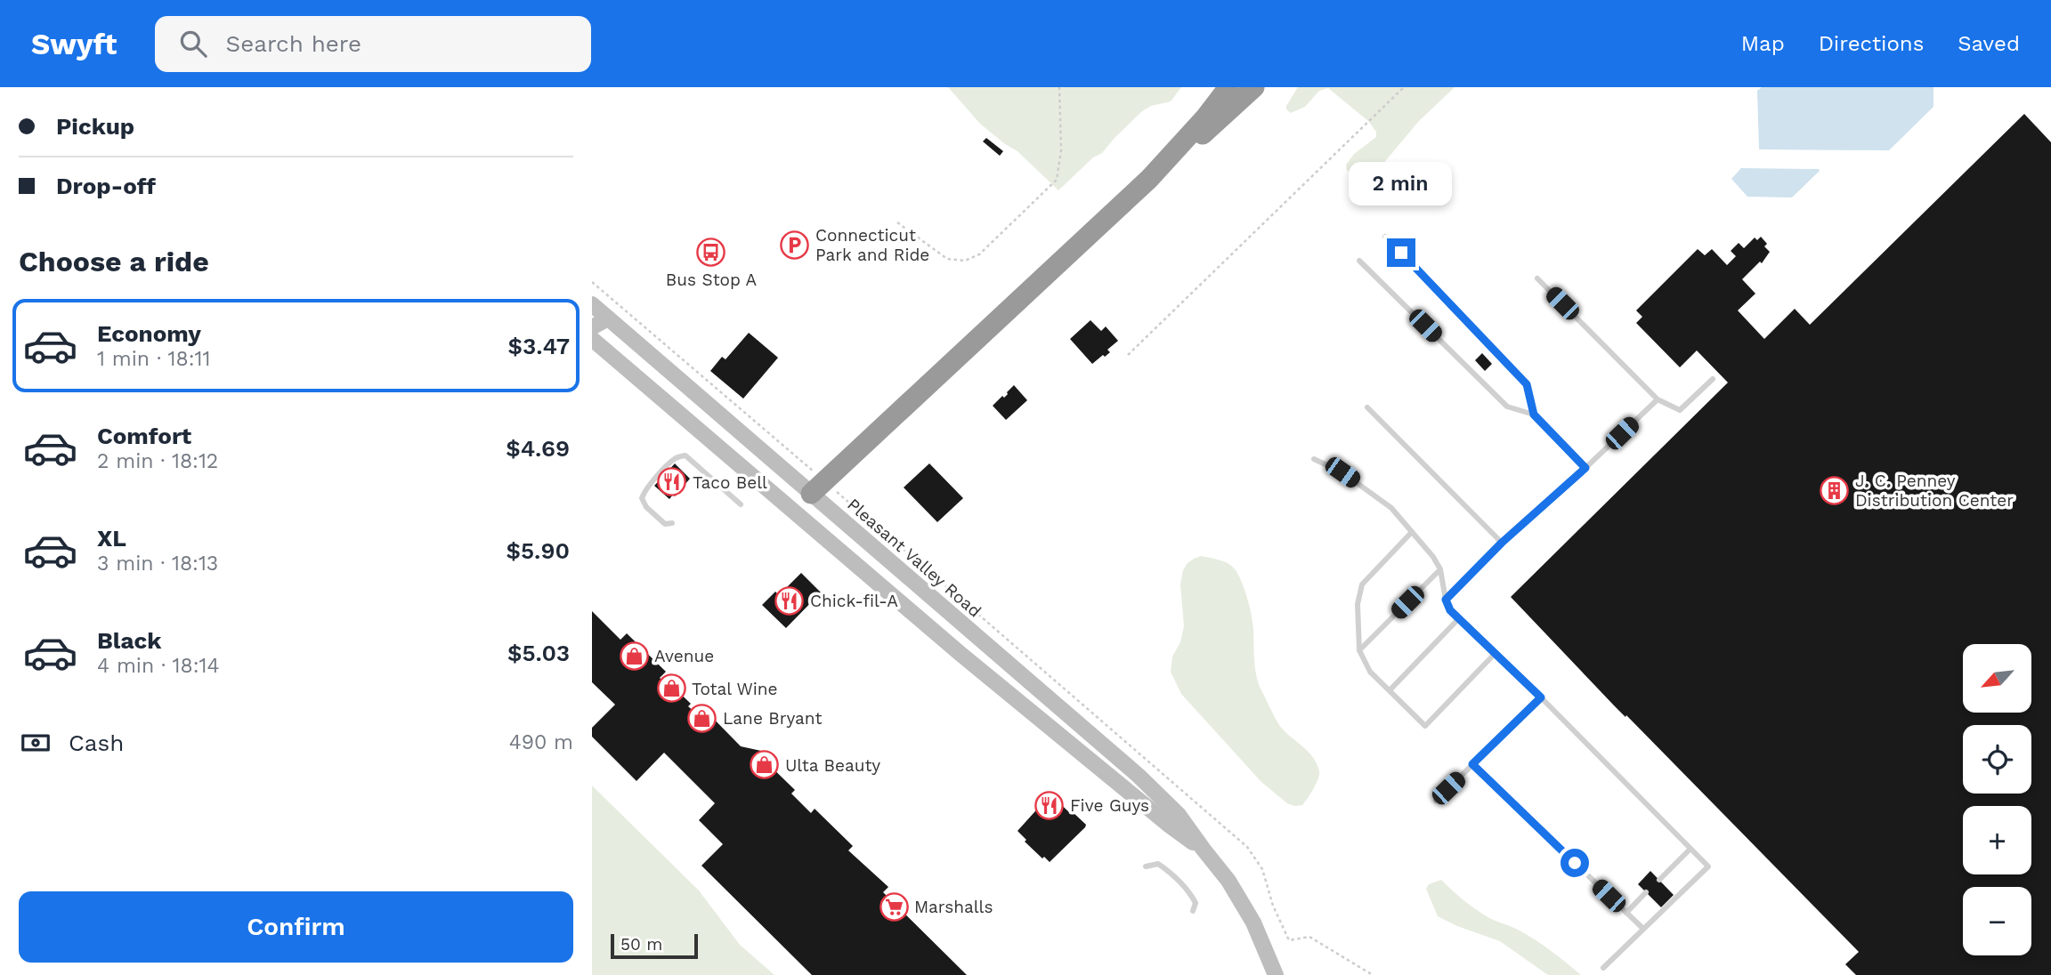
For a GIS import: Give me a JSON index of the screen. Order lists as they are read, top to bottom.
{
  "streets": {
    "main road": ["Pleasant Valley Road"]
  },
  "places": {
    "parking": ["Connecticut Park and Ride"],
    "bus stop": ["Bus Stop A"],
    "restaurant": ["Taco Bell", "Chick-fil-A", "Five Guys"],
    "building": ["J. C. Penney Distribution Center"],
    "shop": [
      "Avenue",
      "Total Wine",
      "Lane Bryant",
      "Ulta Beauty"
    ],
    "supermarket": ["Marshalls"]
  },
  "scale_bar": "50 m",
  "north": "bottom left",
  "page": {
    "header": "Swyft",
    "search": "Search here",
    "nav": ["Map", "Directions", "Saved"],
    "banner": ["Pickup", "Drop-off"],
    "bubble": "2 min",
    "heading": "Choose a ride",
    "list": [
      {
        "name": "Economy",
        "note": "1 min · 18:11",
        "value": "$3.47"
      },
      {
        "name": "Comfort",
        "note": "2 min · 18:12",
        "value": "$4.69"
      },
      {
        "name": "XL",
        "note": "3 min · 18:13",
        "value": "$5.90"
      },
      {
        "name": "Black",
        "note": "4 min · 18:14",
        "value": "$5.03"
      }
    ],
    "map_buttons": ["+", "−"],
    "pay": ["Cash", "490 m"],
    "buttons": "Confirm",
    "scale": "50 m"
  }
}
